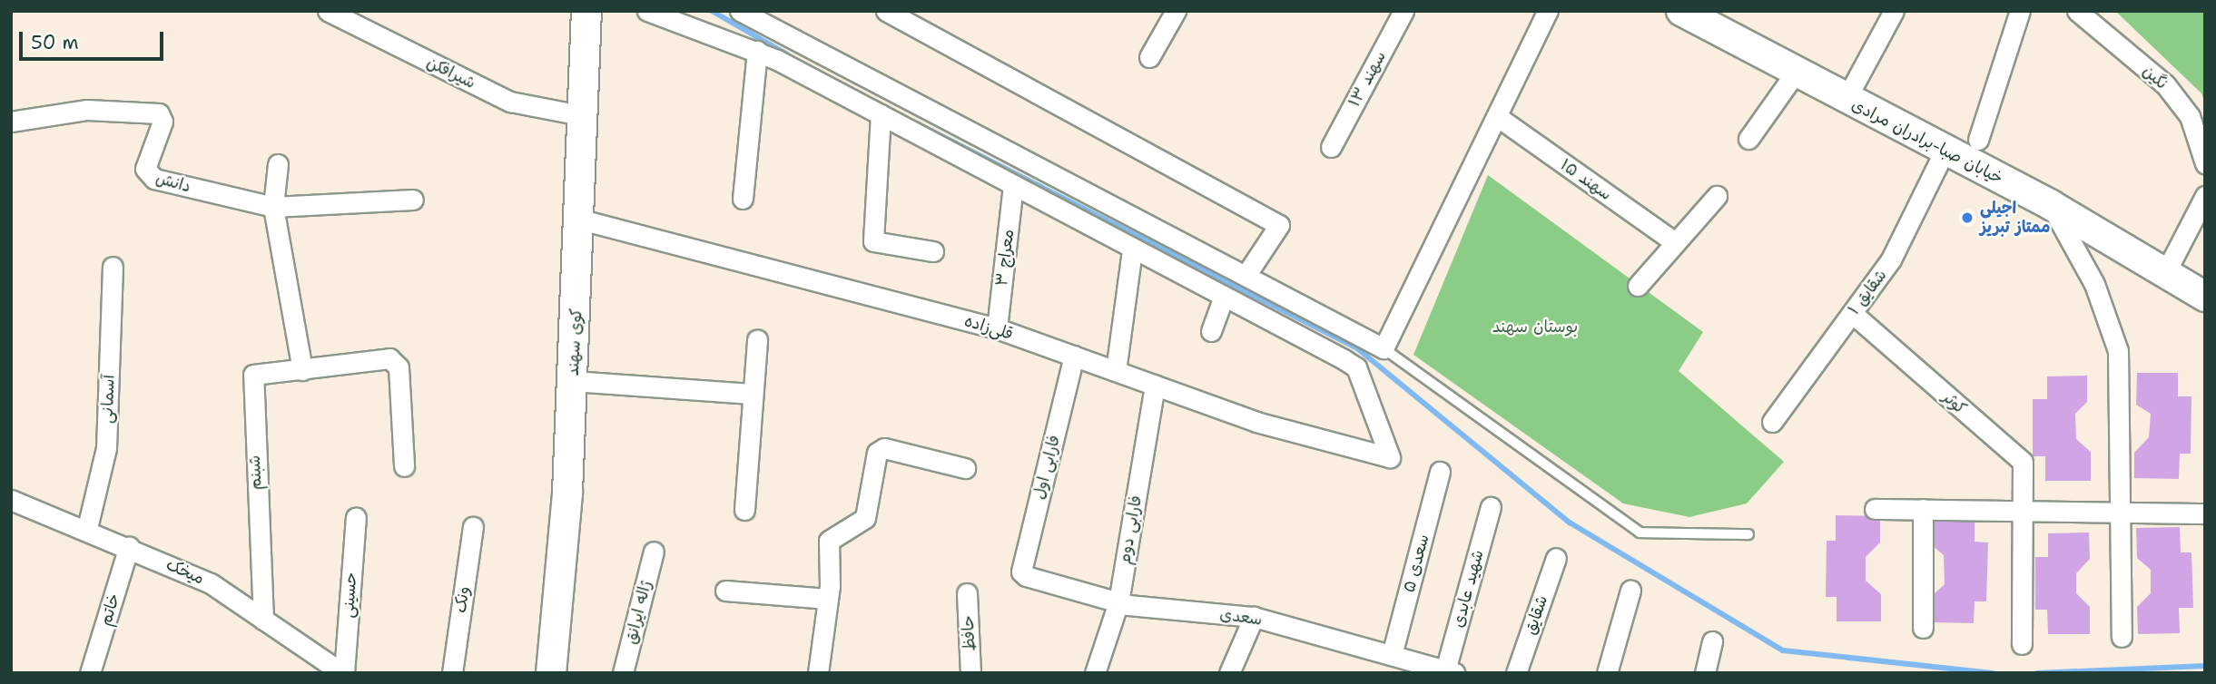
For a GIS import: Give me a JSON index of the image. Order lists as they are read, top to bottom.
{
  "streets": {
    "main road": ["خیابان صبا-برادران مرادی", "کوی سهند"],
    "street": [
      "شیر‌افکن",
      "نگین",
      "سهند ۱۳",
      "سهند ۱۵",
      "دانش",
      "معراج ۳",
      "شقایق ۱",
      "قلی‌زاده",
      "آسمانی",
      "کوثر",
      "فارابی اول",
      "شبنم",
      "فارابی دوم",
      "سعدی ۵",
      "میخک",
      "شهید عابدی",
      "حسینی",
      "ونک",
      "خاتم",
      "ژاله ایرانق",
      "شقایق",
      "سعدی",
      "حافظ"
    ]
  },
  "crossings": [
    ["شیر‌افکن", "کوی سهند"],
    ["خیابان صبا-برادران مرادی", "شقایق ۱"],
    ["معراج ۳", "قلی‌زاده"],
    ["شقایق ۱", "کوثر"],
    ["قلی‌زاده", "کوی سهند"],
    ["قلی‌زاده", "فارابی اول"],
    ["قلی‌زاده", "فارابی دوم"],
    ["آسمانی", "میخک"],
    ["فارابی اول", "سعدی"],
    ["شبنم", "میخک"],
    ["فارابی دوم", "سعدی"],
    ["سعدی ۵", "سعدی"],
    ["میخک", "حسینی"],
    ["میخک", "خاتم"],
    ["شهید عابدی", "سعدی"]
  ],
  "parks": ["بوستان سهند"],
  "places": ["اجیلی ممتاز تبریز"],
  "scale_bar": "50 m"
}
